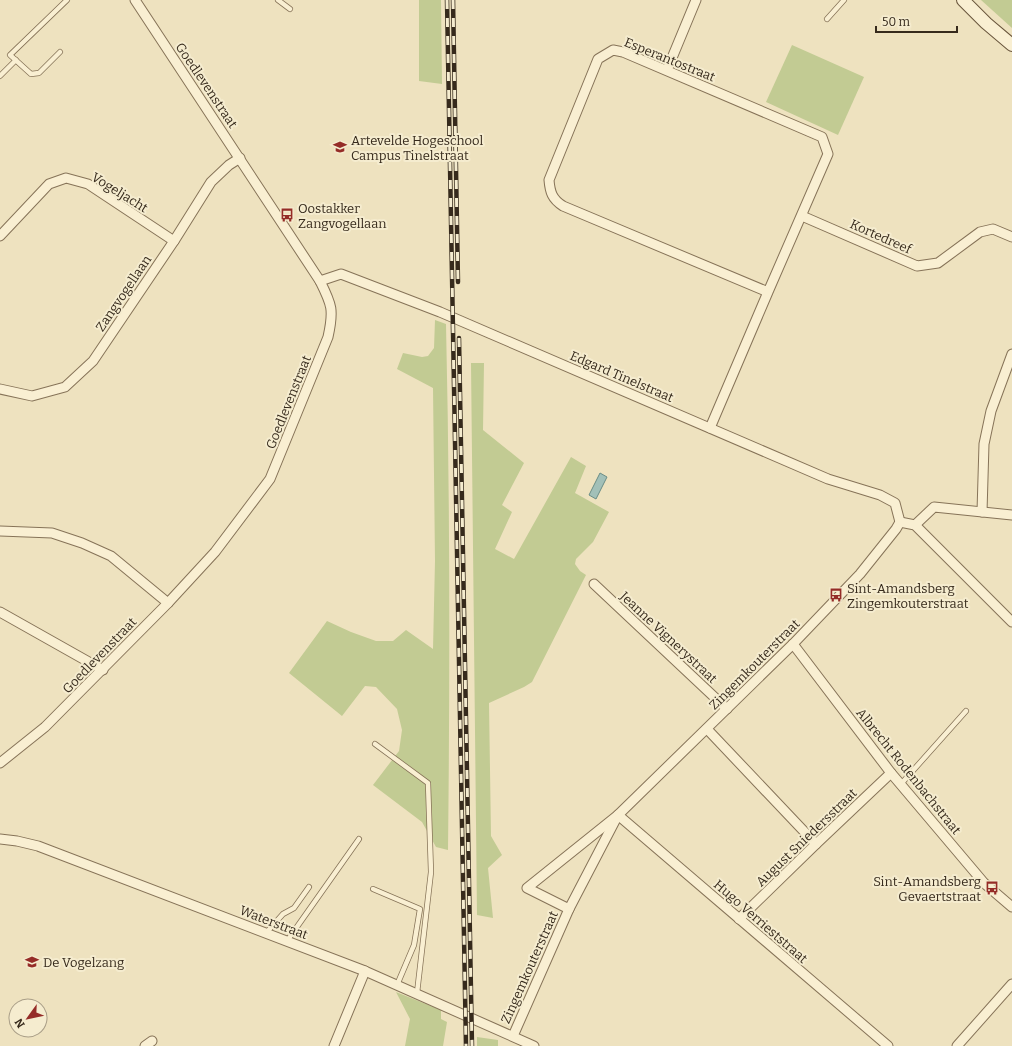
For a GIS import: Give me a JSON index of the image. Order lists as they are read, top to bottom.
{
  "streets": {
    "street": [
      "Esperantostraat",
      "Goedlevenstraat",
      "Vogeljacht",
      "Kortedreef",
      "Zangvogellaan",
      "Edgard Tinelstraat",
      "Jeanne Vignerystraat",
      "Zingemkouterstraat",
      "Albrecht Rodenbachstraat",
      "August Sniedersstraat",
      "Hugo Verrieststraat",
      "Waterstraat"
    ]
  },
  "crossings": [
    ["Esperantostraat", "Kortedreef"],
    ["Esperantostraat", "Edgard Tinelstraat"],
    ["Goedlevenstraat", "Zangvogellaan"],
    ["Goedlevenstraat", "Edgard Tinelstraat"],
    ["Vogeljacht", "Zangvogellaan"],
    ["Edgard Tinelstraat", "Zingemkouterstraat"],
    ["Jeanne Vignerystraat", "Zingemkouterstraat"],
    ["Zingemkouterstraat", "Albrecht Rodenbachstraat"],
    ["Zingemkouterstraat", "Hugo Verrieststraat"],
    ["Zingemkouterstraat", "Waterstraat"],
    ["Albrecht Rodenbachstraat", "August Sniedersstraat"],
    ["August Sniedersstraat", "Hugo Verrieststraat"]
  ],
  "places": {
    "school or university": ["Artevelde Hogeschool Campus Tinelstraat", "De Vogelzang"],
    "bus stop": ["Oostakker Zangvogellaan", "Sint-Amandsberg Zingemkouterstraat", "Sint-Amandsberg Gevaertstraat"]
  },
  "scale_bar": "50 m",
  "north": "bottom left"
}
